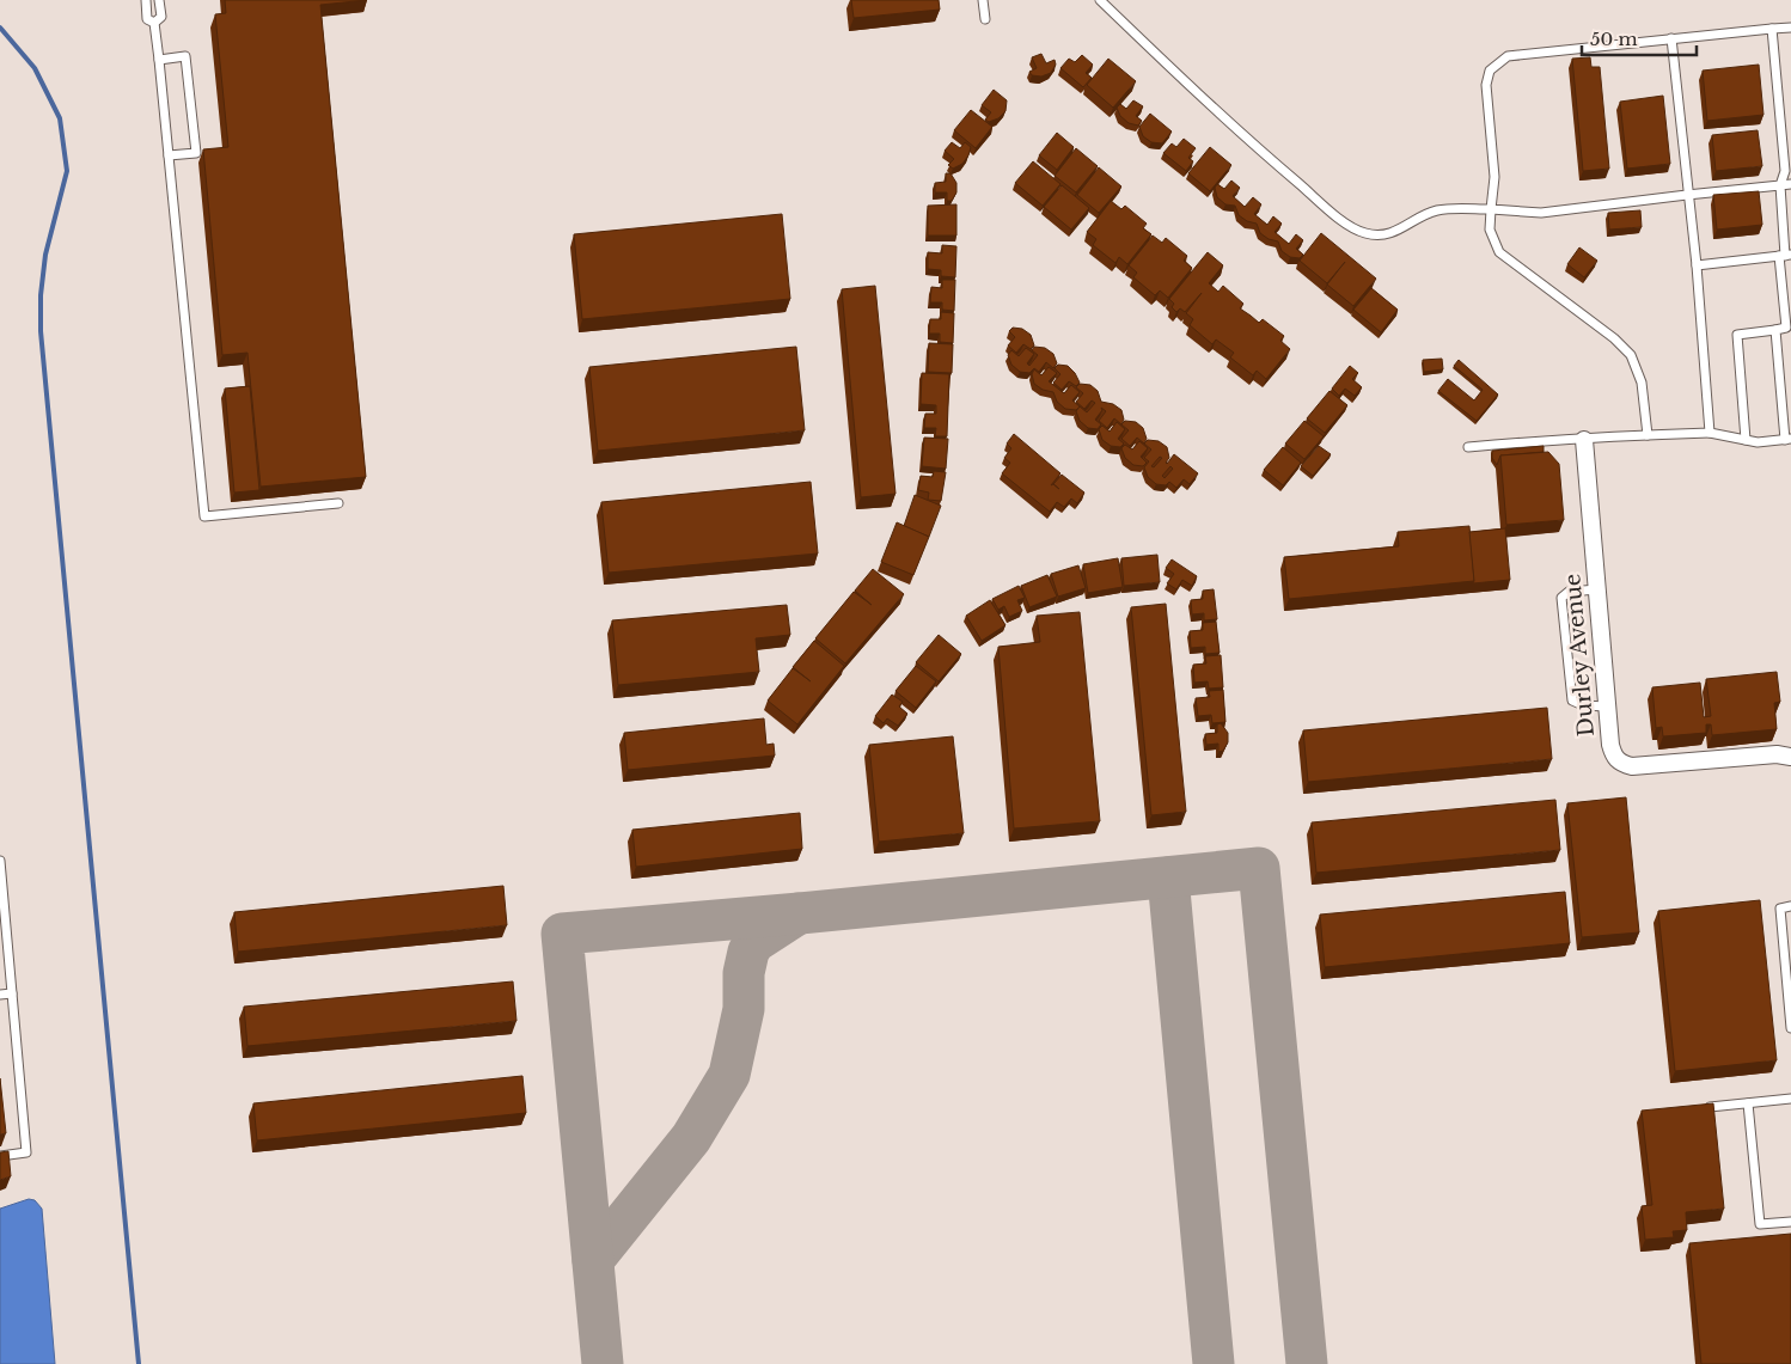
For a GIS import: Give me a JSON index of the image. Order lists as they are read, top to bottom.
{
  "streets": {
    "street": ["Durley Avenue"]
  },
  "scale_bar": "50 m"
}
